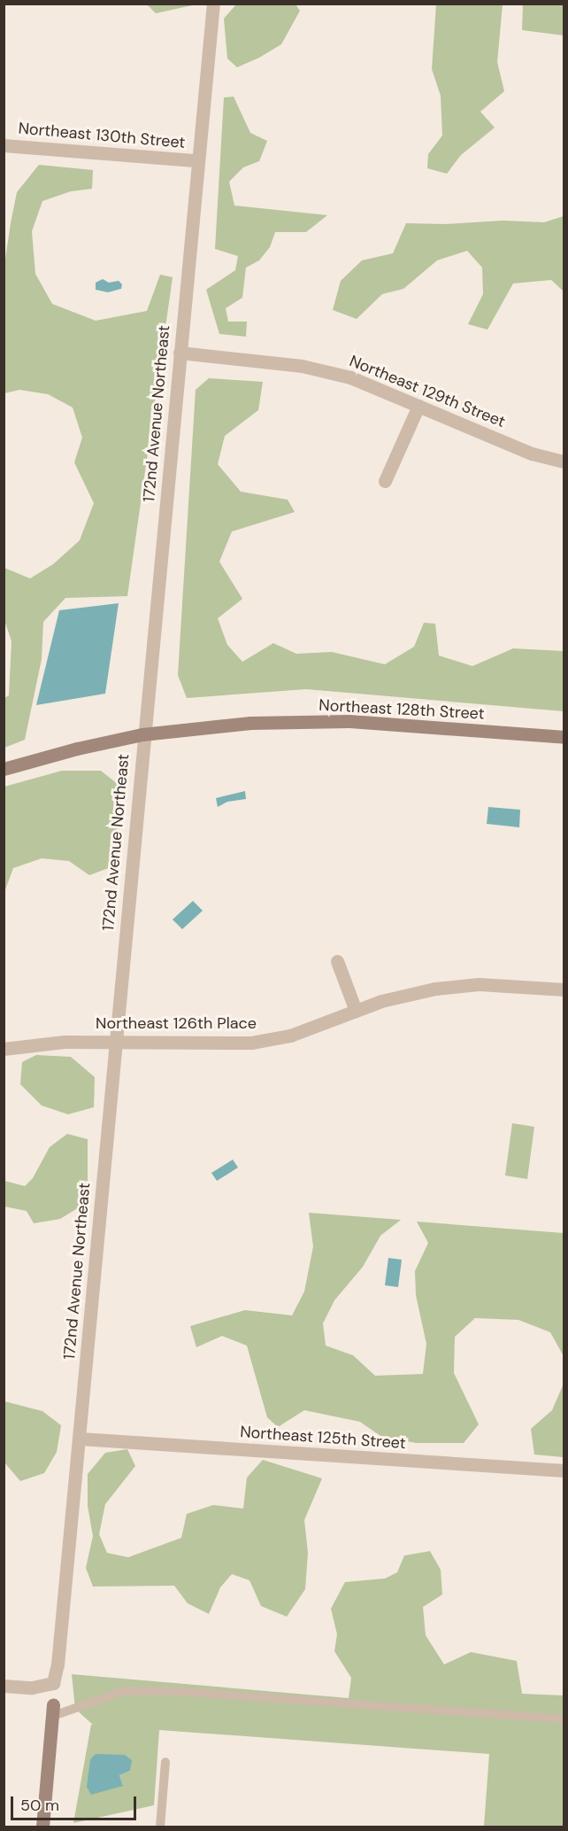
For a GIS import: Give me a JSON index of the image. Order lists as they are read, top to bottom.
{
  "streets": {
    "street": [
      "Northeast 130th Street",
      "Northeast 129th Street",
      "172nd Avenue Northeast",
      "Northeast 128th Street",
      "Northeast 126th Place",
      "Northeast 125th Street"
    ]
  },
  "crossings": [
    ["Northeast 130th Street", "172nd Avenue Northeast"],
    ["Northeast 129th Street", "172nd Avenue Northeast"],
    ["172nd Avenue Northeast", "Northeast 128th Street"],
    ["172nd Avenue Northeast", "Northeast 126th Place"],
    ["172nd Avenue Northeast", "Northeast 125th Street"]
  ],
  "scale_bar": "50 m"
}
